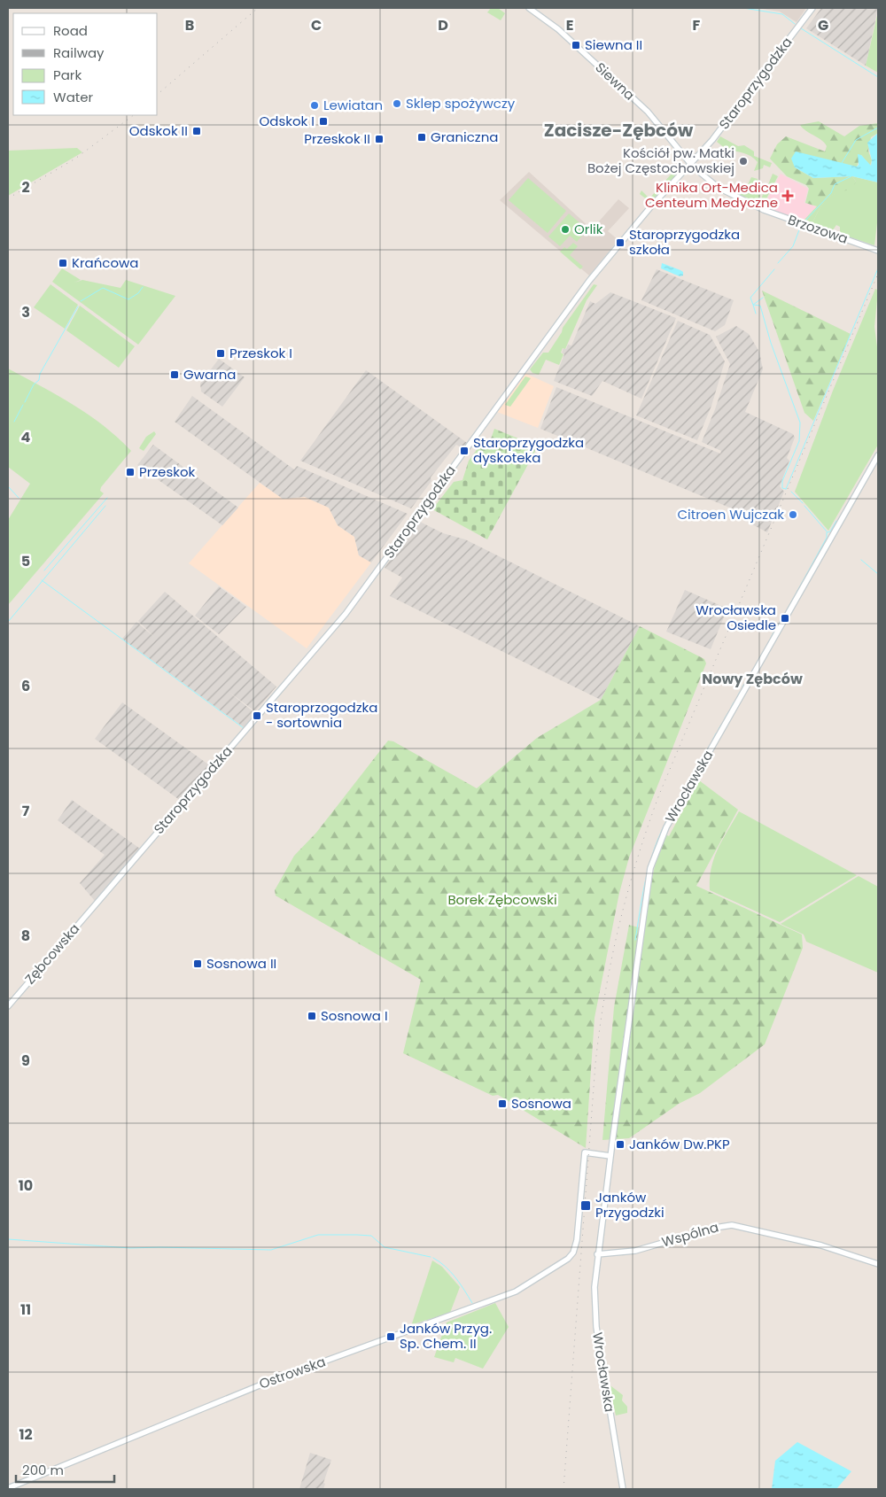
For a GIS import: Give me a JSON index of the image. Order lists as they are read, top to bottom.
{
  "streets": {
    "street": [
      "Siewna",
      "Staroprzygodzka",
      "Brzozowa",
      "Wrocławska",
      "Zębcowska",
      "Wspólna",
      "Ostrowska"
    ]
  },
  "crossings": [
    ["Siewna", "Staroprzygodzka"],
    ["Siewna", "Brzozowa"],
    ["Staroprzygodzka", "Brzozowa"],
    ["Staroprzygodzka", "Zębcowska"],
    ["Wrocławska", "Wspólna"],
    ["Wrocławska", "Ostrowska"]
  ],
  "districts": ["Zacisze-Zębców", "Nowy Zębców"],
  "parks": ["Borek Zębcowski"],
  "places": {
    "transit": [
      "Siewna II",
      "Odskok I",
      "Odskok II",
      "Graniczna",
      "Przeskok II",
      "Staroprzygodzka szkoła",
      "Krańcowa",
      "Przeskok I",
      "Gwarna",
      "Staroprzygodzka dyskoteka",
      "Przeskok",
      "Wrocławska Osiedle",
      "Staroprzogodzka - sortownia",
      "Sosnowa II",
      "Sosnowa I",
      "Sosnowa",
      "Janków Dw.PKP",
      "Janków Przygodzki",
      "Janków Przyg. Sp. Chem. II"
    ],
    "other": [
      "Sklep spożywczy",
      "Lewiatan",
      "Kościół pw. Matki Bożej Częstochowskiej",
      "Orlik",
      "Citroen Wujczak"
    ],
    "health": ["Klinika Ort-Medica Centeum Medyczne"]
  },
  "legend": [
    "Road",
    "Railway",
    "Park",
    "Water"
  ],
  "scale_bar": "200 m",
  "grid": {
    "columns": [
      "B",
      "C",
      "D",
      "E",
      "F",
      "G"
    ],
    "rows": [
      "2",
      "3",
      "4",
      "5",
      "6",
      "7",
      "8",
      "9",
      "10",
      "11",
      "12"
    ]
  }
}
